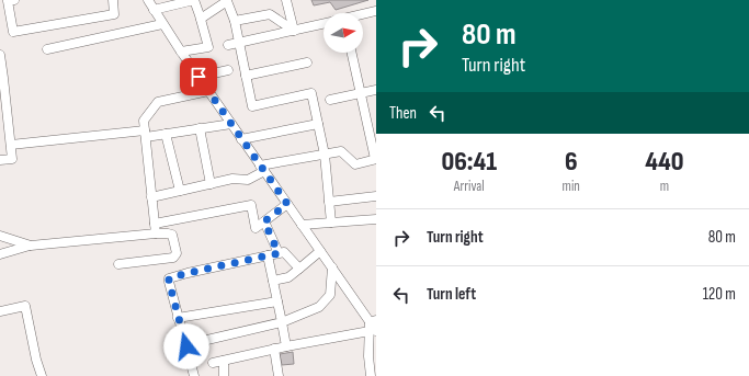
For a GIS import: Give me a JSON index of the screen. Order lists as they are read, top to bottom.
{
  "north": "right",
  "page": {
    "turn": ["80 m", "Turn right"],
    "then": "Then",
    "eta": [
      "06:41",
      "Arrival",
      "6",
      "min",
      "440",
      "m"
    ],
    "list": [
      {
        "name": "Turn right",
        "value": "80 m"
      },
      {
        "name": "Turn left",
        "value": "120 m"
      }
    ]
  }
}
